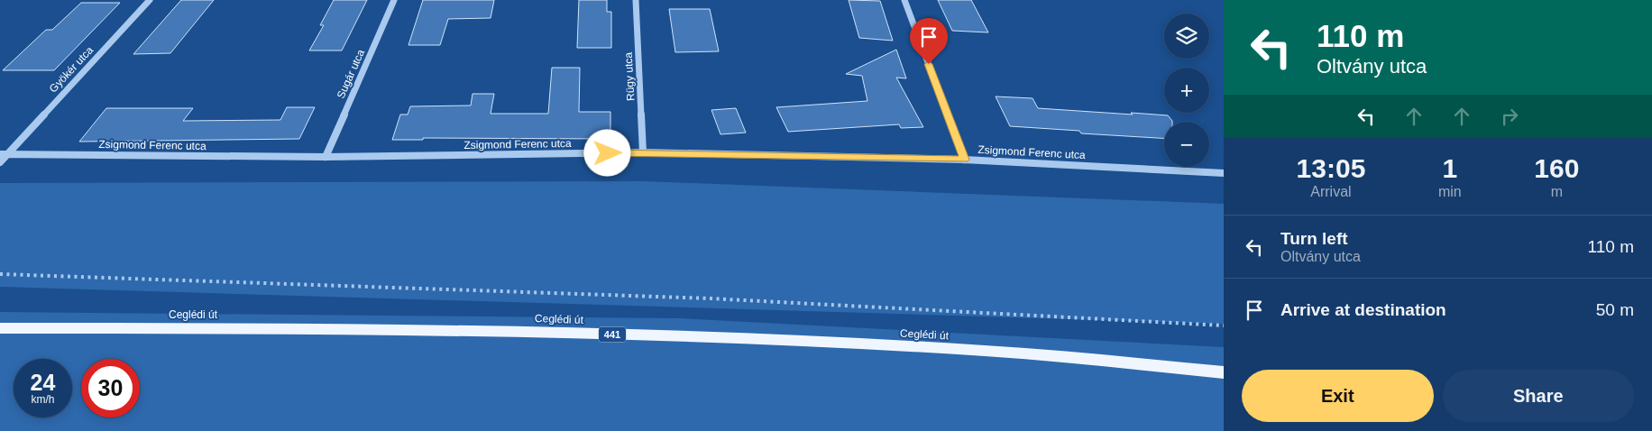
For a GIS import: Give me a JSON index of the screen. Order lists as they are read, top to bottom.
{
  "streets": {
    "main road": ["Ceglédi út", "441"],
    "street": [
      "Gyökér utca",
      "Sugár utca",
      "Rügy utca",
      "Zsigmond Ferenc utca"
    ]
  },
  "crossings": [
    ["Gyökér utca", "Zsigmond Ferenc utca"],
    ["Sugár utca", "Zsigmond Ferenc utca"],
    ["Rügy utca", "Zsigmond Ferenc utca"]
  ],
  "page": {
    "turn": ["110 m", "Oltvány utca"],
    "map_buttons": ["+", "−"],
    "eta": [
      "13:05",
      "Arrival",
      "1",
      "min",
      "160",
      "m"
    ],
    "list": [
      {
        "name": "Turn left",
        "note": "Oltvány utca",
        "value": "110 m"
      },
      {
        "name": "Arrive at destination",
        "value": "50 m"
      }
    ],
    "speed": "24 km/h",
    "limit": "30",
    "buttons": ["Exit", "Share"]
  }
}
